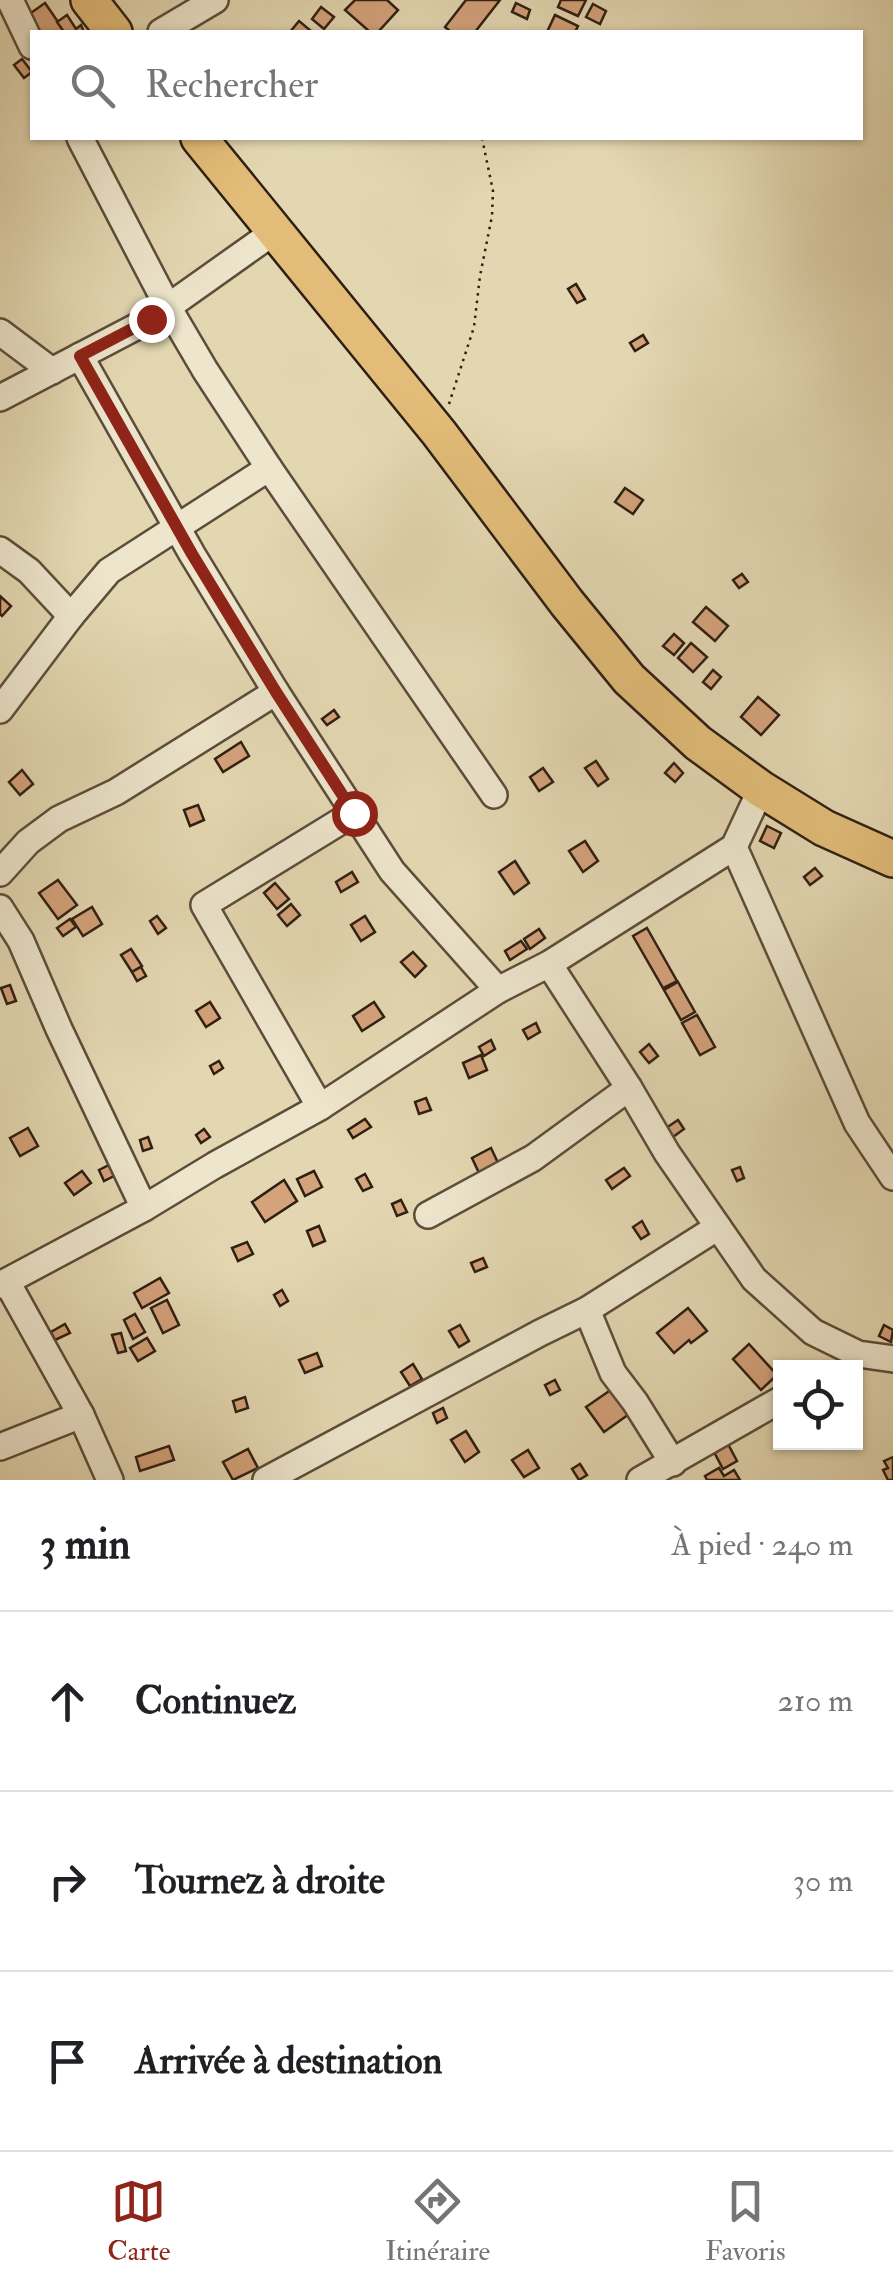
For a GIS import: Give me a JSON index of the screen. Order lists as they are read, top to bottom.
{
  "page": {
    "search": "Rechercher",
    "heading": ["3 min", "À pied · 240 m"],
    "list": [
      ["Continuez", "210 m"],
      ["Tournez à droite", "30 m"],
      "Arrivée à destination"
    ],
    "nav": ["Carte", "Itinéraire", "Favoris"]
  }
}
